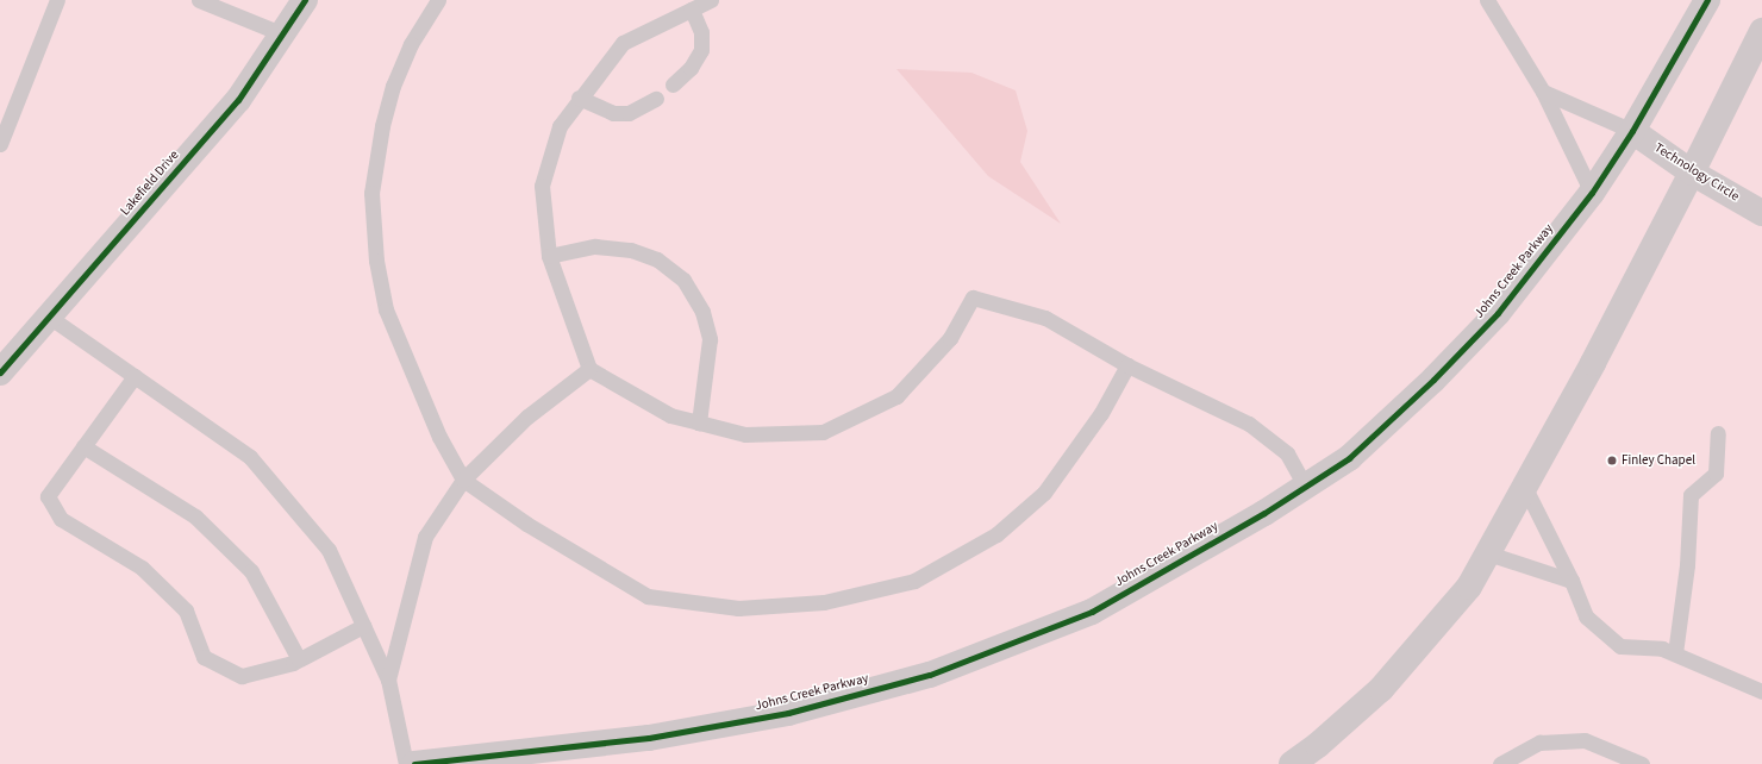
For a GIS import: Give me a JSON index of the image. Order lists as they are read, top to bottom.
{
  "streets": {
    "street": ["Technology Circle", "Lakefield Drive", "Johns Creek Parkway"]
  },
  "crossings": [
    ["Technology Circle", "Johns Creek Parkway"]
  ],
  "places": ["Finley Chapel"]
}
